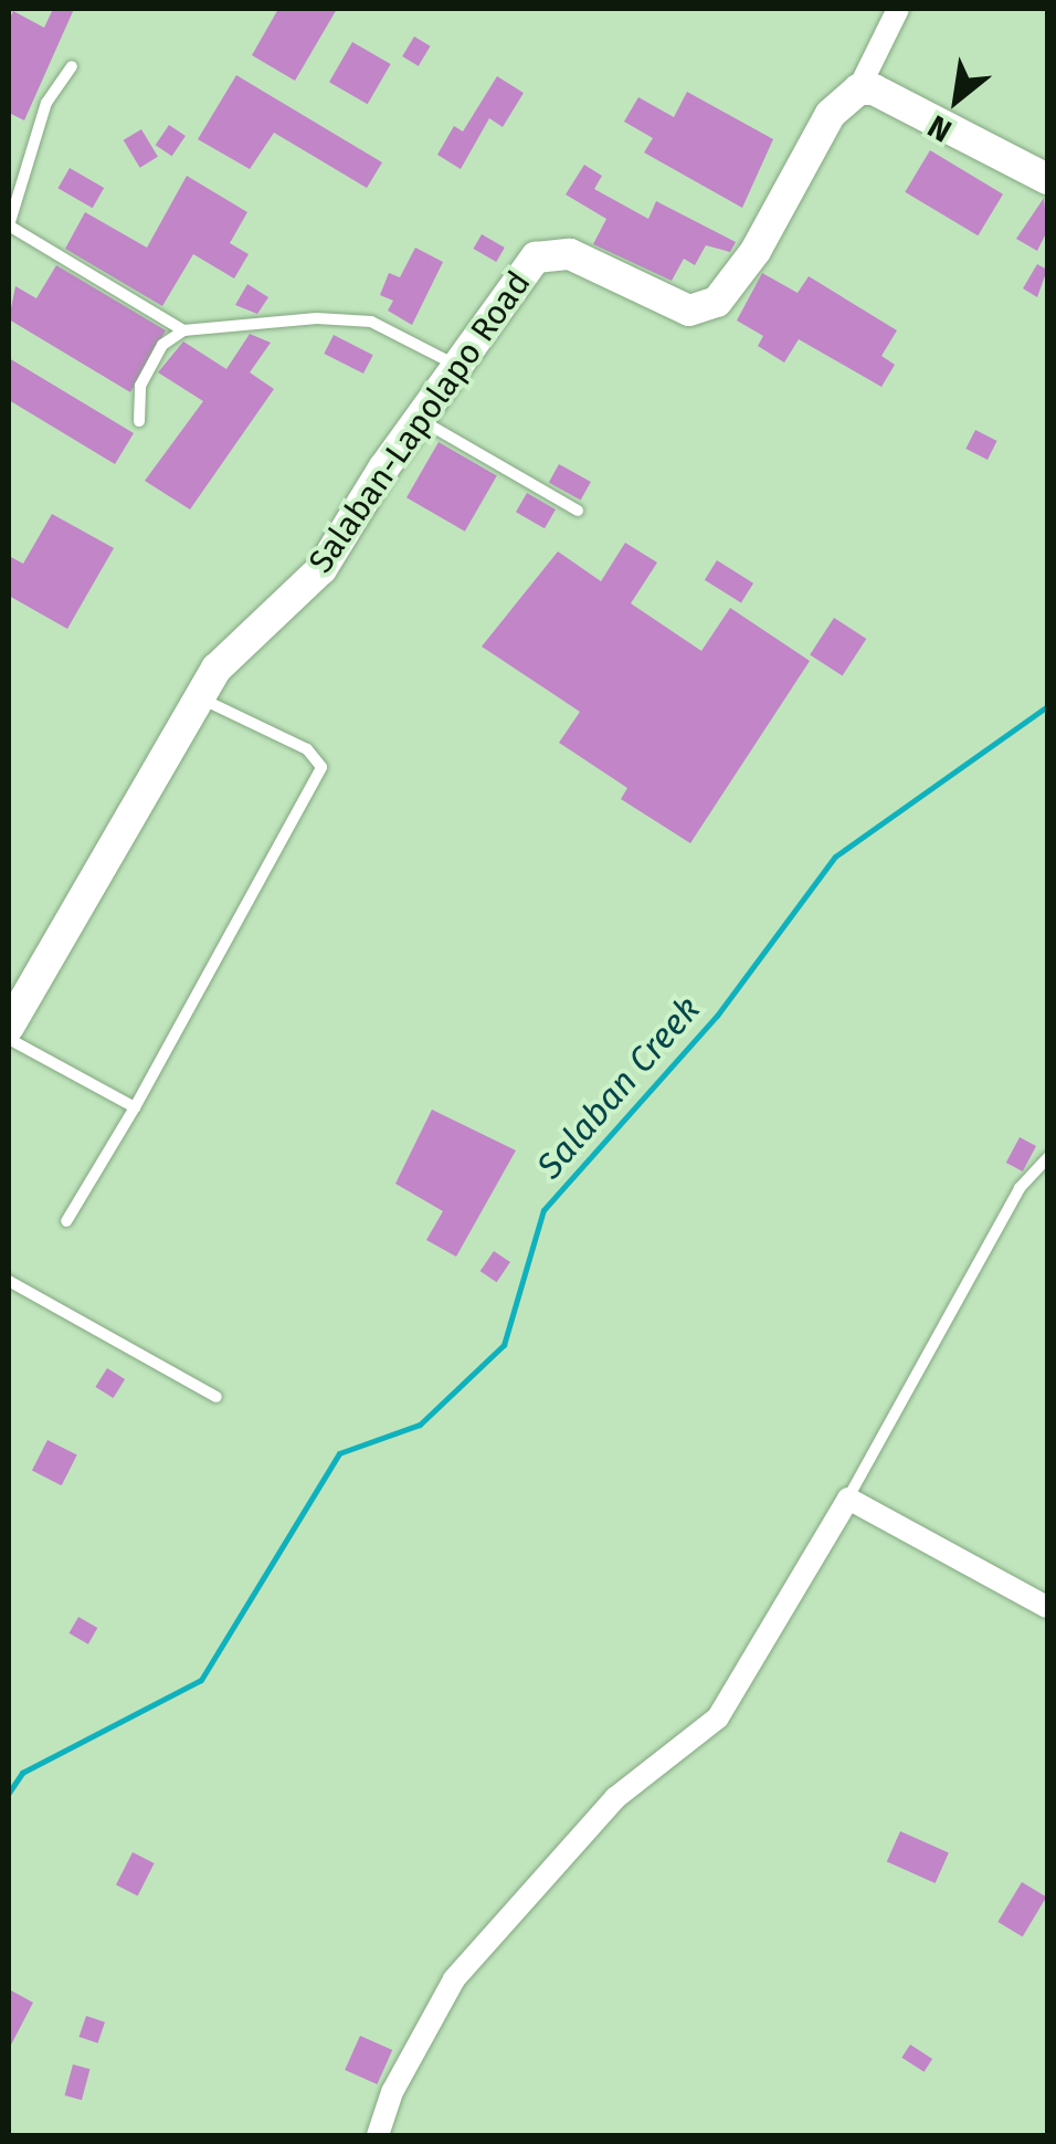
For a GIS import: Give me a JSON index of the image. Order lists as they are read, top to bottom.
{
  "streets": {
    "street": ["Salaban-Lapolapo Road"]
  },
  "water": ["Salaban Creek"],
  "north": "bottom left"
}
